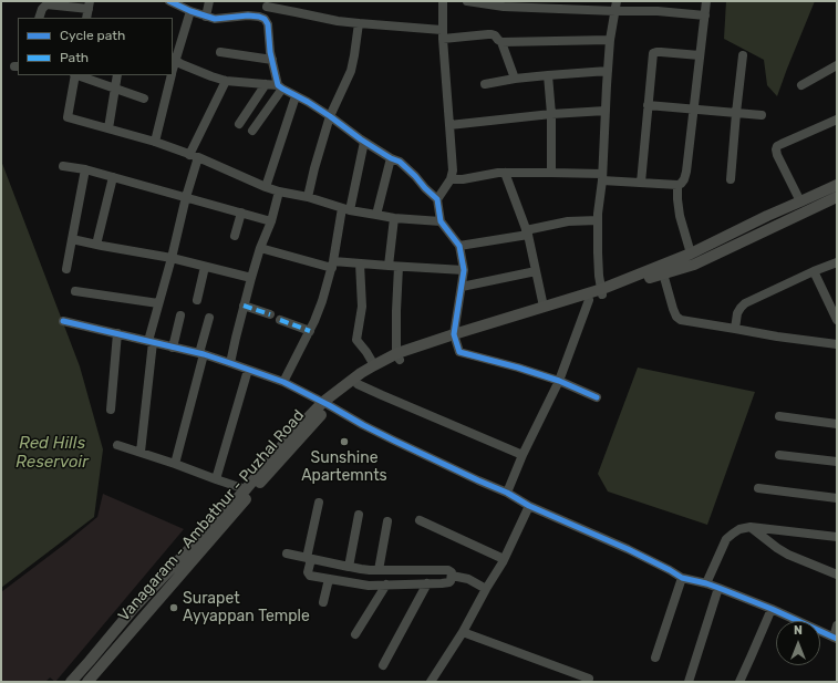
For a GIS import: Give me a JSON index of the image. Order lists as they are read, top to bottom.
{
  "streets": {
    "main road": ["Vanagaram - Ambathur - Puzhal Road"]
  },
  "water": ["Red Hills Reservoir"],
  "places": ["Sunshine Apartemnts", "Surapet Ayyappan Temple"],
  "legend": ["Cycle path", "Path"],
  "north": "top"
}
